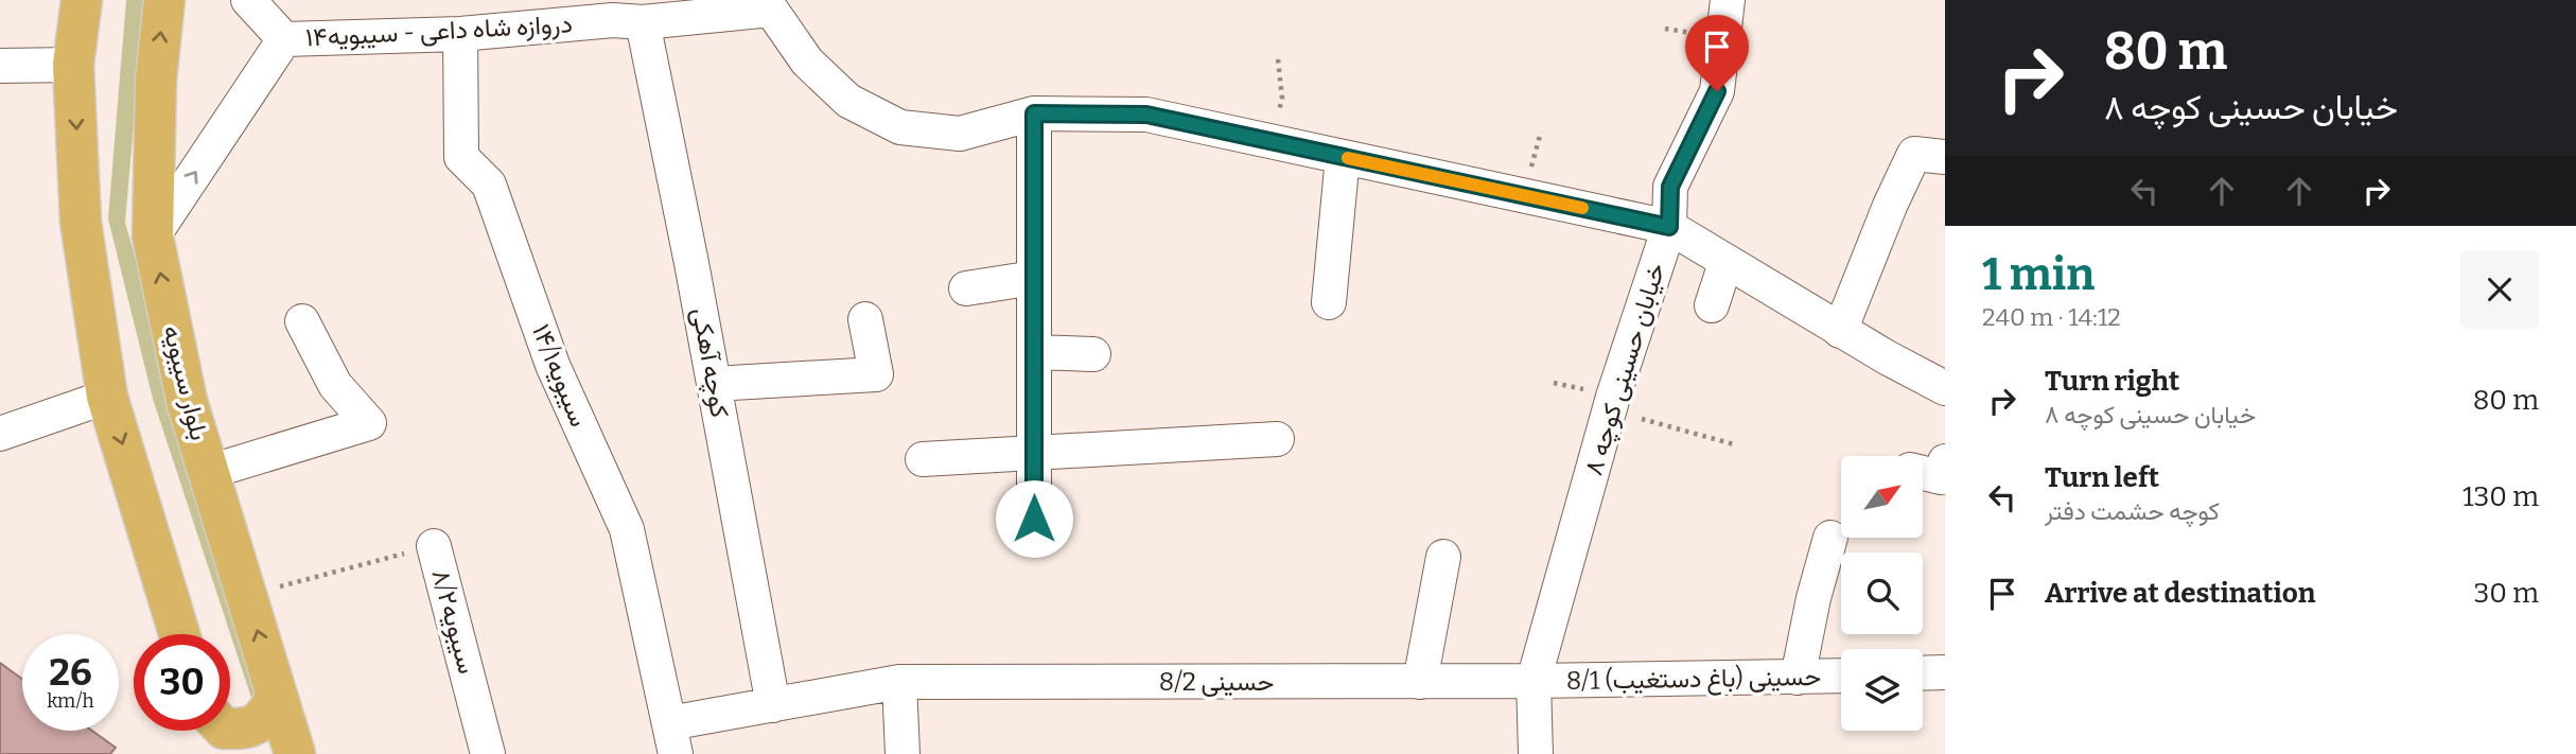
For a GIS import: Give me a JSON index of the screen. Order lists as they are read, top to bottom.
{
  "streets": {
    "main road": ["بلوار سیبویه"],
    "street": [
      "دروازه شاه داعی - سیبویه۱۴",
      "کوچه آهکی",
      "خیابان حسینی کوچه ۸",
      "سیبویه۱۴/۱",
      "سیبویه۸/۲",
      "8/1 حسینی (باغ دستغیب)",
      "8/2 حسینی"
    ]
  },
  "crossings": [
    ["دروازه شاه داعی - سیبویه۱۴", "کوچه آهکی"],
    ["دروازه شاه داعی - سیبویه۱۴", "خیابان حسینی کوچه ۸"],
    ["دروازه شاه داعی - سیبویه۱۴", "سیبویه۱۴/۱"],
    ["کوچه آهکی", "8/2 حسینی"],
    ["خیابان حسینی کوچه ۸", "8/1 حسینی (باغ دستغیب)"],
    ["خیابان حسینی کوچه ۸", "8/2 حسینی"],
    ["سیبویه۱۴/۱", "8/2 حسینی"],
    ["بلوار سیبویه", "سیبویه۸/۲"],
    ["8/1 حسینی (باغ دستغیب)", "8/2 حسینی"]
  ],
  "north": "top right",
  "page": {
    "turn": ["80 m", "خیابان حسینی کوچه ۸"],
    "heading": ["1 min", "240 m · 14:12"],
    "list": [
      {
        "name": "Turn right",
        "note": "خیابان حسینی کوچه ۸",
        "value": "80 m"
      },
      {
        "name": "Turn left",
        "note": "کوچه حشمت دفتر",
        "value": "130 m"
      },
      {
        "name": "Arrive at destination",
        "value": "30 m"
      }
    ],
    "speed": "26 km/h",
    "limit": "30"
  }
}
